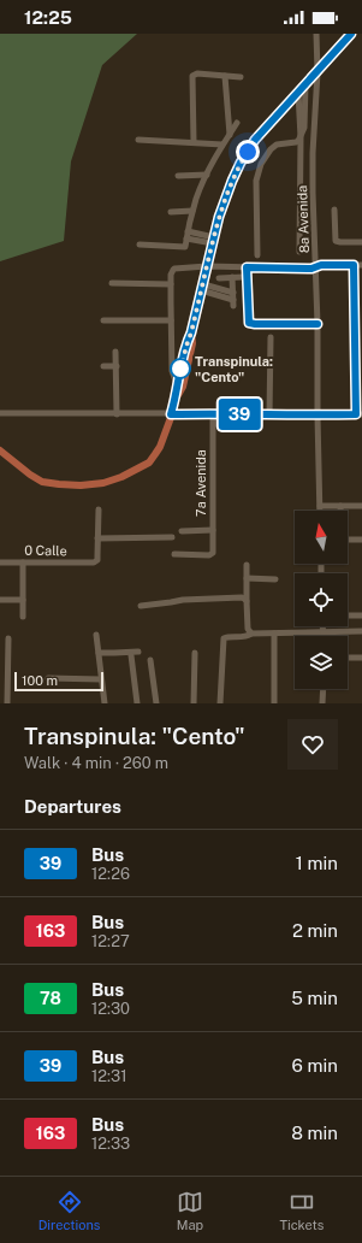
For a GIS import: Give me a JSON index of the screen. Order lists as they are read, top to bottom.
{
  "streets": {
    "street": ["8a Avenida", "7a Avenida", "0 Calle"]
  },
  "places": ["Transpinula: \"Cento\""],
  "lines": ["bus line 39"],
  "scale_bar": "100 m",
  "north": "top",
  "page": {
    "status": "12:25",
    "on_map": "39",
    "scale": "100 m",
    "heading": [
      ["Transpinula: \"Cento\"", "Walk · 4 min · 260 m"],
      "Departures"
    ],
    "list": [
      {
        "mark": "39",
        "name": "Bus",
        "note": "12:26",
        "value": "1 min"
      },
      {
        "mark": "163",
        "name": "Bus",
        "note": "12:27",
        "value": "2 min"
      },
      {
        "mark": "78",
        "name": "Bus",
        "note": "12:30",
        "value": "5 min"
      },
      {
        "mark": "39",
        "name": "Bus",
        "note": "12:31",
        "value": "6 min"
      },
      {
        "mark": "163",
        "name": "Bus",
        "note": "12:33",
        "value": "8 min"
      }
    ],
    "tabs": ["Directions", "Map", "Tickets"]
  }
}
